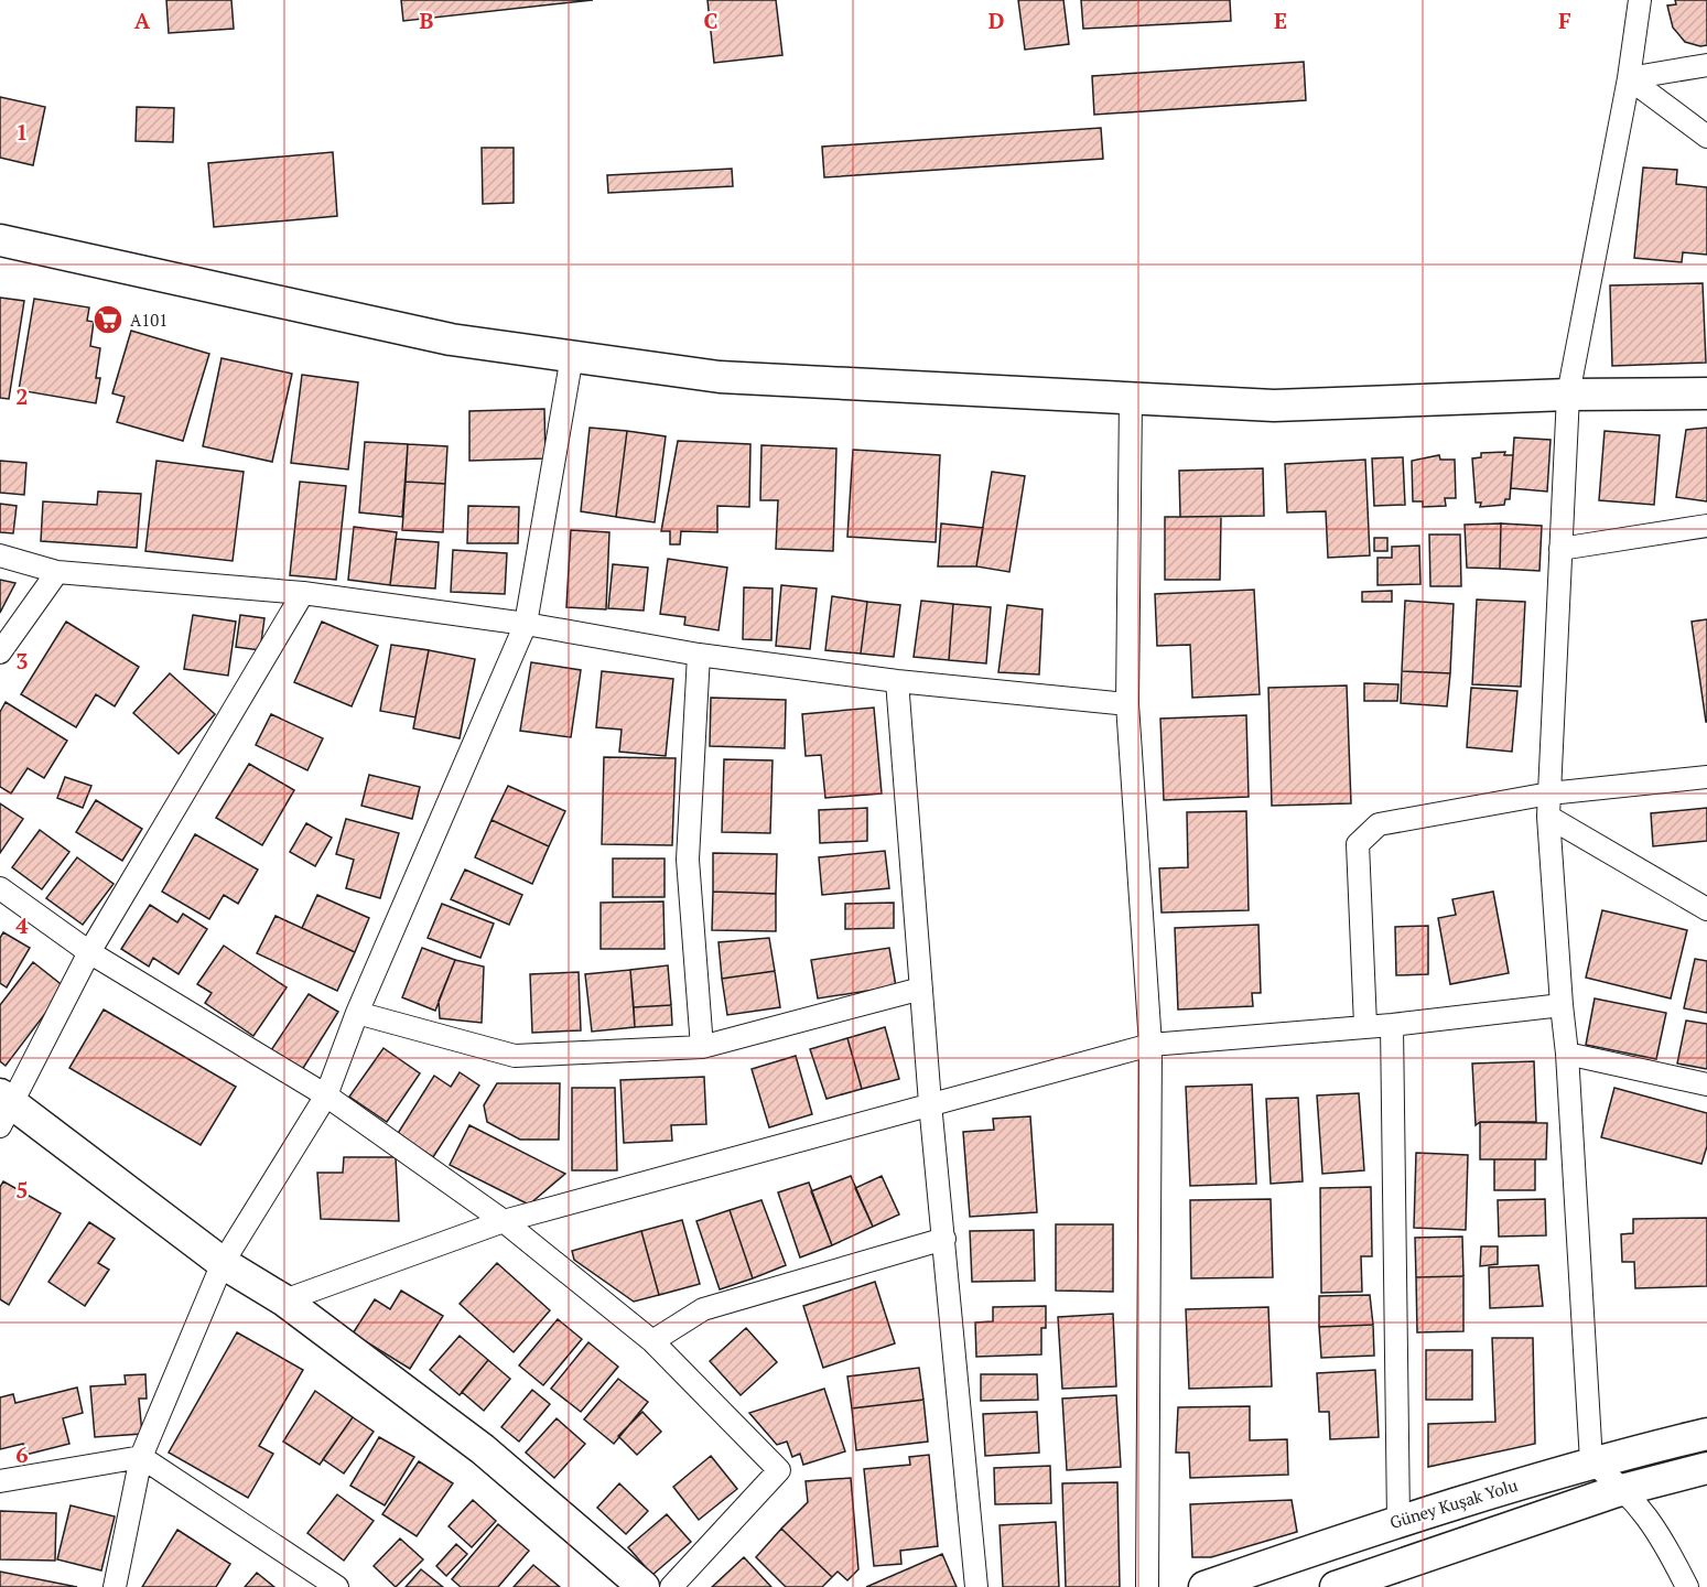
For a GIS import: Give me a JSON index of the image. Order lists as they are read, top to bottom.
{
  "streets": {
    "main road": ["Güney Kuşak Yolu"]
  },
  "places": {
    "supermarket": ["A101"]
  },
  "grid": {
    "columns": [
      "A",
      "B",
      "C",
      "D",
      "E",
      "F"
    ],
    "rows": [
      "1",
      "2",
      "3",
      "4",
      "5",
      "6"
    ]
  }
}
